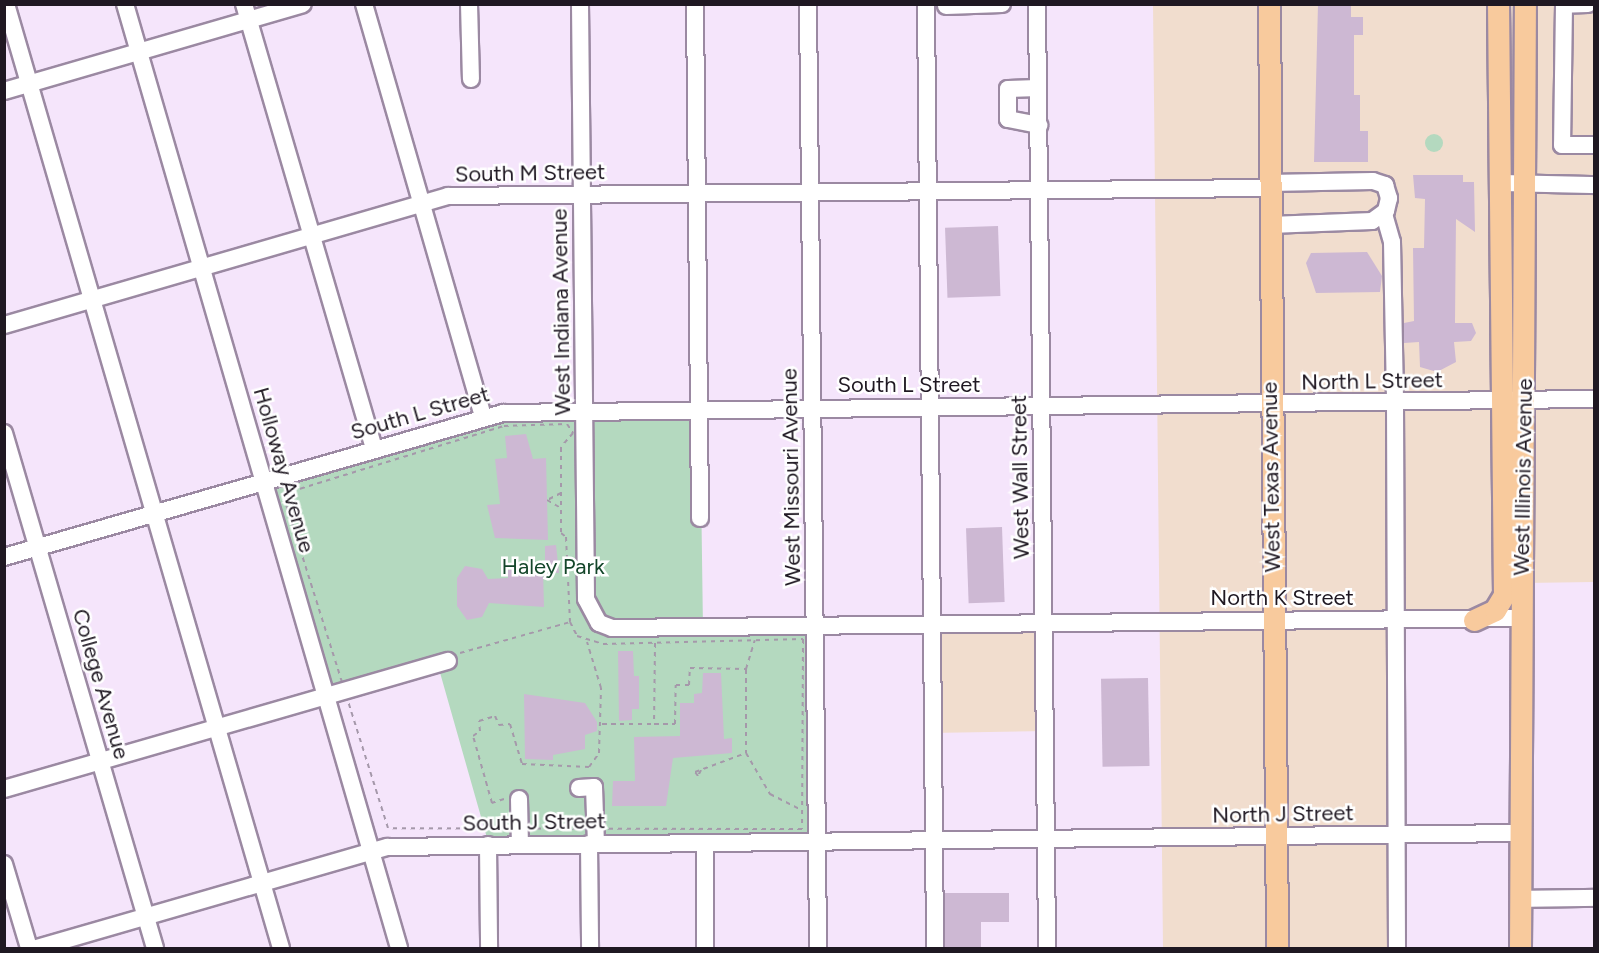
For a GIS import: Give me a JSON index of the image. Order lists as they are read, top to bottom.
{
  "streets": {
    "main road": ["West Texas Avenue", "West Illinois Avenue"],
    "street": [
      "South M Street",
      "West Indiana Avenue",
      "North L Street",
      "South L Street",
      "Holloway Avenue",
      "West Missouri Avenue",
      "West Wall Street",
      "North K Street",
      "College Avenue",
      "North J Street",
      "South J Street"
    ]
  },
  "crossings": [
    ["South M Street", "West Indiana Avenue"],
    ["South M Street", "Holloway Avenue"],
    ["South M Street", "West Missouri Avenue"],
    ["South M Street", "West Wall Street"],
    ["South M Street", "West Texas Avenue"],
    ["West Indiana Avenue", "South L Street"],
    ["West Indiana Avenue", "North K Street"],
    ["North L Street", "South L Street"],
    ["North L Street", "West Wall Street"],
    ["North L Street", "West Texas Avenue"],
    ["North L Street", "West Illinois Avenue"],
    ["South L Street", "Holloway Avenue"],
    ["South L Street", "West Missouri Avenue"],
    ["South L Street", "West Wall Street"],
    ["South L Street", "College Avenue"],
    ["Holloway Avenue", "South J Street"],
    ["West Missouri Avenue", "North K Street"],
    ["West Missouri Avenue", "South J Street"],
    ["West Wall Street", "North K Street"],
    ["West Wall Street", "North J Street"],
    ["West Wall Street", "South J Street"],
    ["West Texas Avenue", "North K Street"],
    ["West Texas Avenue", "North J Street"],
    ["West Illinois Avenue", "North K Street"],
    ["West Illinois Avenue", "North J Street"],
    ["College Avenue", "South J Street"],
    ["North J Street", "South J Street"]
  ],
  "parks": ["Haley Park"]
}
